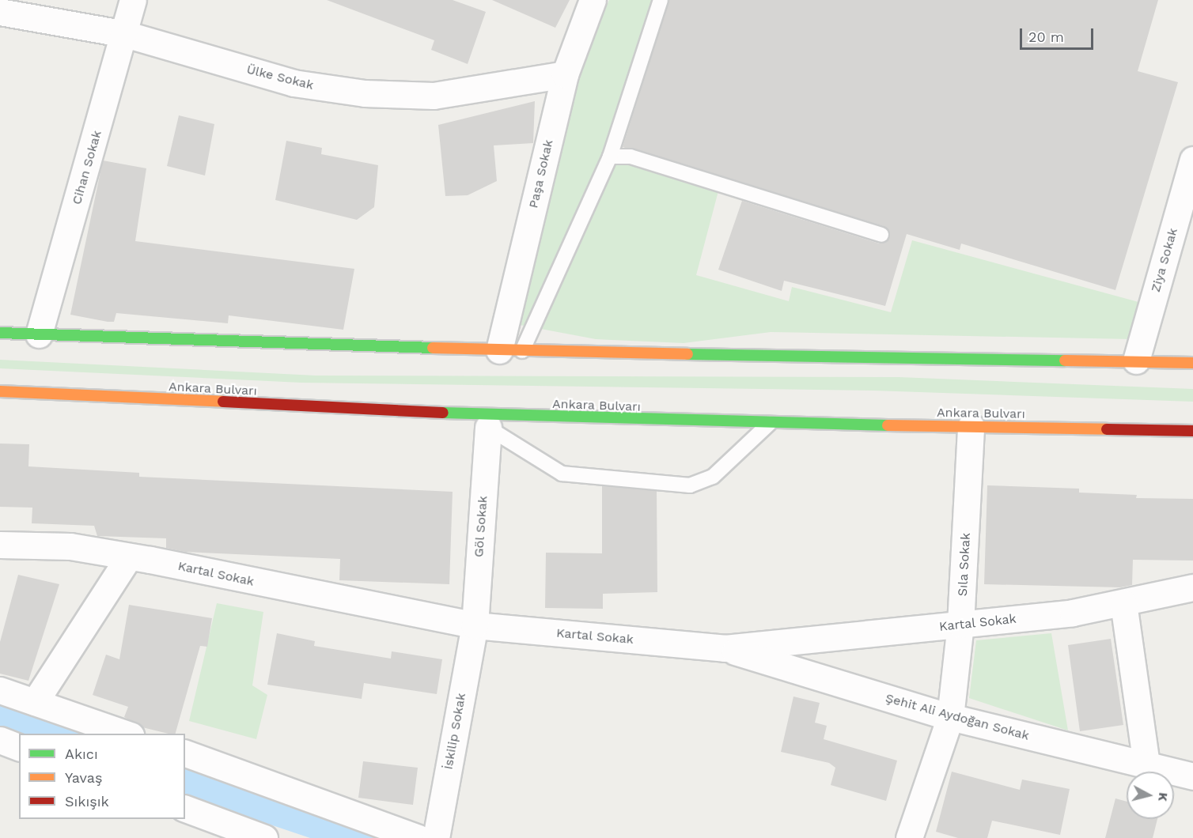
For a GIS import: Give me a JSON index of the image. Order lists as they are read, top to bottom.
{
  "streets": {
    "main road": ["Ankara Bulvarı"],
    "street": [
      "Ülke Sokak",
      "Cihan Sokak",
      "Paşa Sokak",
      "Ziya Sokak",
      "Göl Sokak",
      "Sıla Sokak",
      "Kartal Sokak",
      "Şehit Ali Aydoğan Sokak",
      "İskilip Sokak"
    ]
  },
  "crossings": [
    ["Ülke Sokak", "Cihan Sokak"],
    ["Ülke Sokak", "Paşa Sokak"],
    ["Ankara Bulvarı", "Sıla Sokak"],
    ["Göl Sokak", "Kartal Sokak"],
    ["Göl Sokak", "İskilip Sokak"],
    ["Sıla Sokak", "Kartal Sokak"],
    ["Sıla Sokak", "Şehit Ali Aydoğan Sokak"],
    ["Kartal Sokak", "Şehit Ali Aydoğan Sokak"],
    ["Kartal Sokak", "İskilip Sokak"]
  ],
  "legend": ["Akıcı", "Yavaş", "Sıkışık"],
  "scale_bar": "20 m",
  "north": "right"
}
